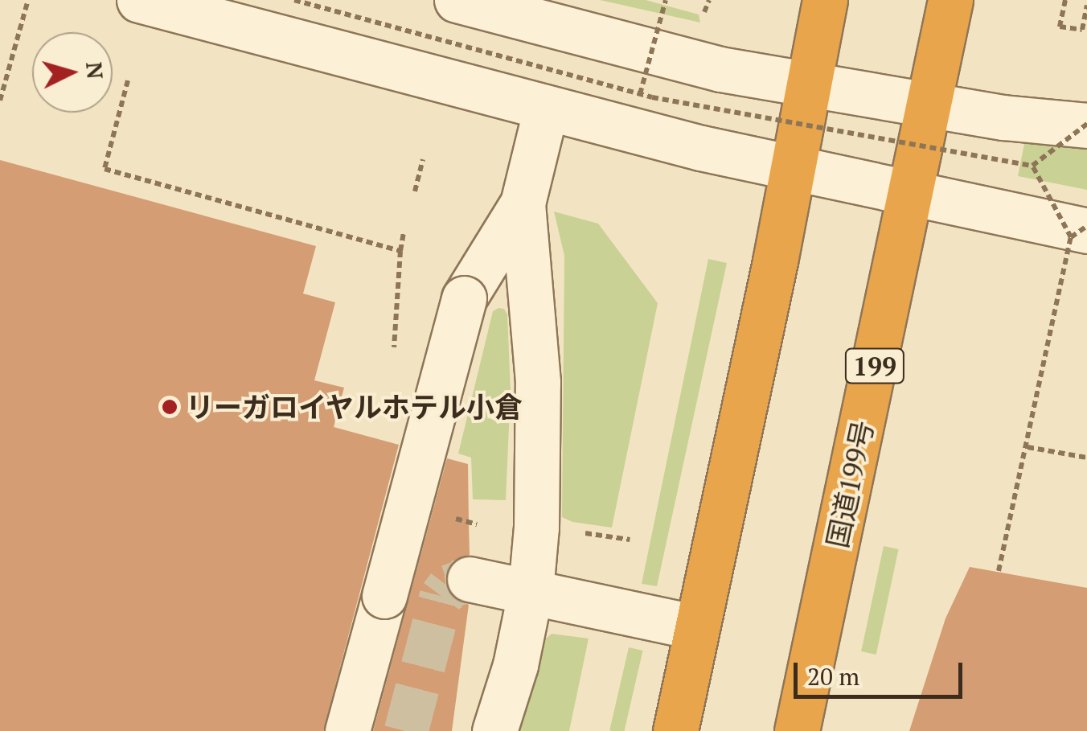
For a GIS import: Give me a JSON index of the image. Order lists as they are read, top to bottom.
{
  "streets": {
    "highway": ["199", "国道199号"]
  },
  "places": ["リーガロイヤルホテル小倉"],
  "scale_bar": "20 m",
  "north": "right"
}
